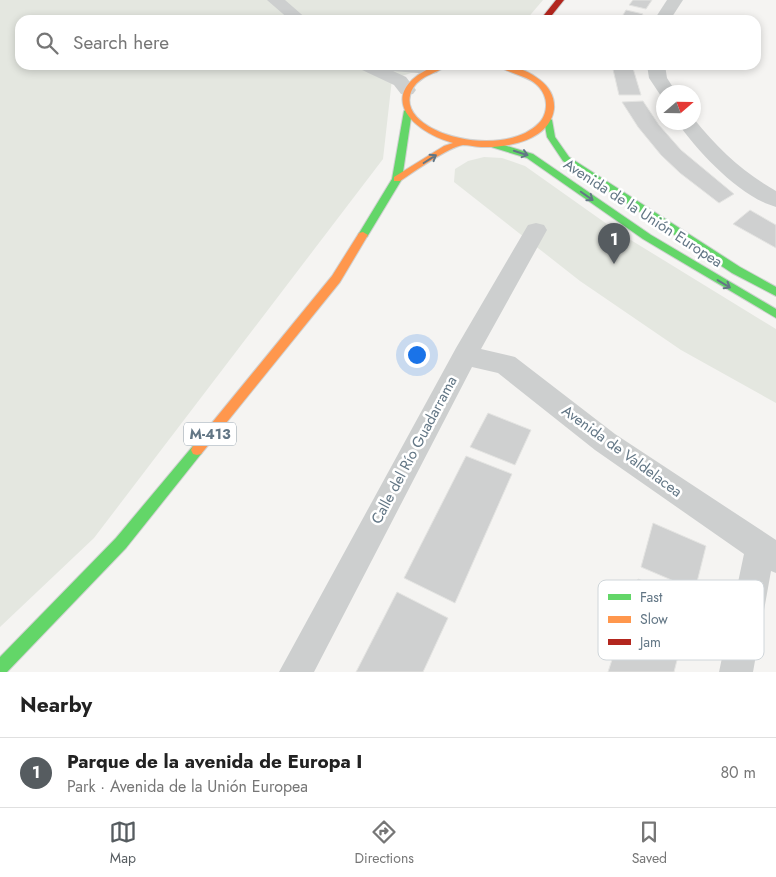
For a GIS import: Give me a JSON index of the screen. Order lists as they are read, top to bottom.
{
  "streets": {
    "main road": ["Avenida de la Unión Europea", "M-413"],
    "street": ["Calle del Río Guadarrama", "Avenida de Valdelacea"]
  },
  "crossings": [
    ["Avenida de la Unión Europea", "M-413"],
    ["Calle del Río Guadarrama", "Avenida de Valdelacea"]
  ],
  "legend": ["Fast", "Slow", "Jam"],
  "north": "right",
  "page": {
    "search": "Search here",
    "pins": "1",
    "heading": "Nearby",
    "list": [
      {
        "mark": "1",
        "name": "Parque de la avenida de Europa I",
        "note": "Park · Avenida de la Unión Europea",
        "value": "80 m"
      }
    ],
    "nav": ["Map", "Directions", "Saved"]
  }
}
